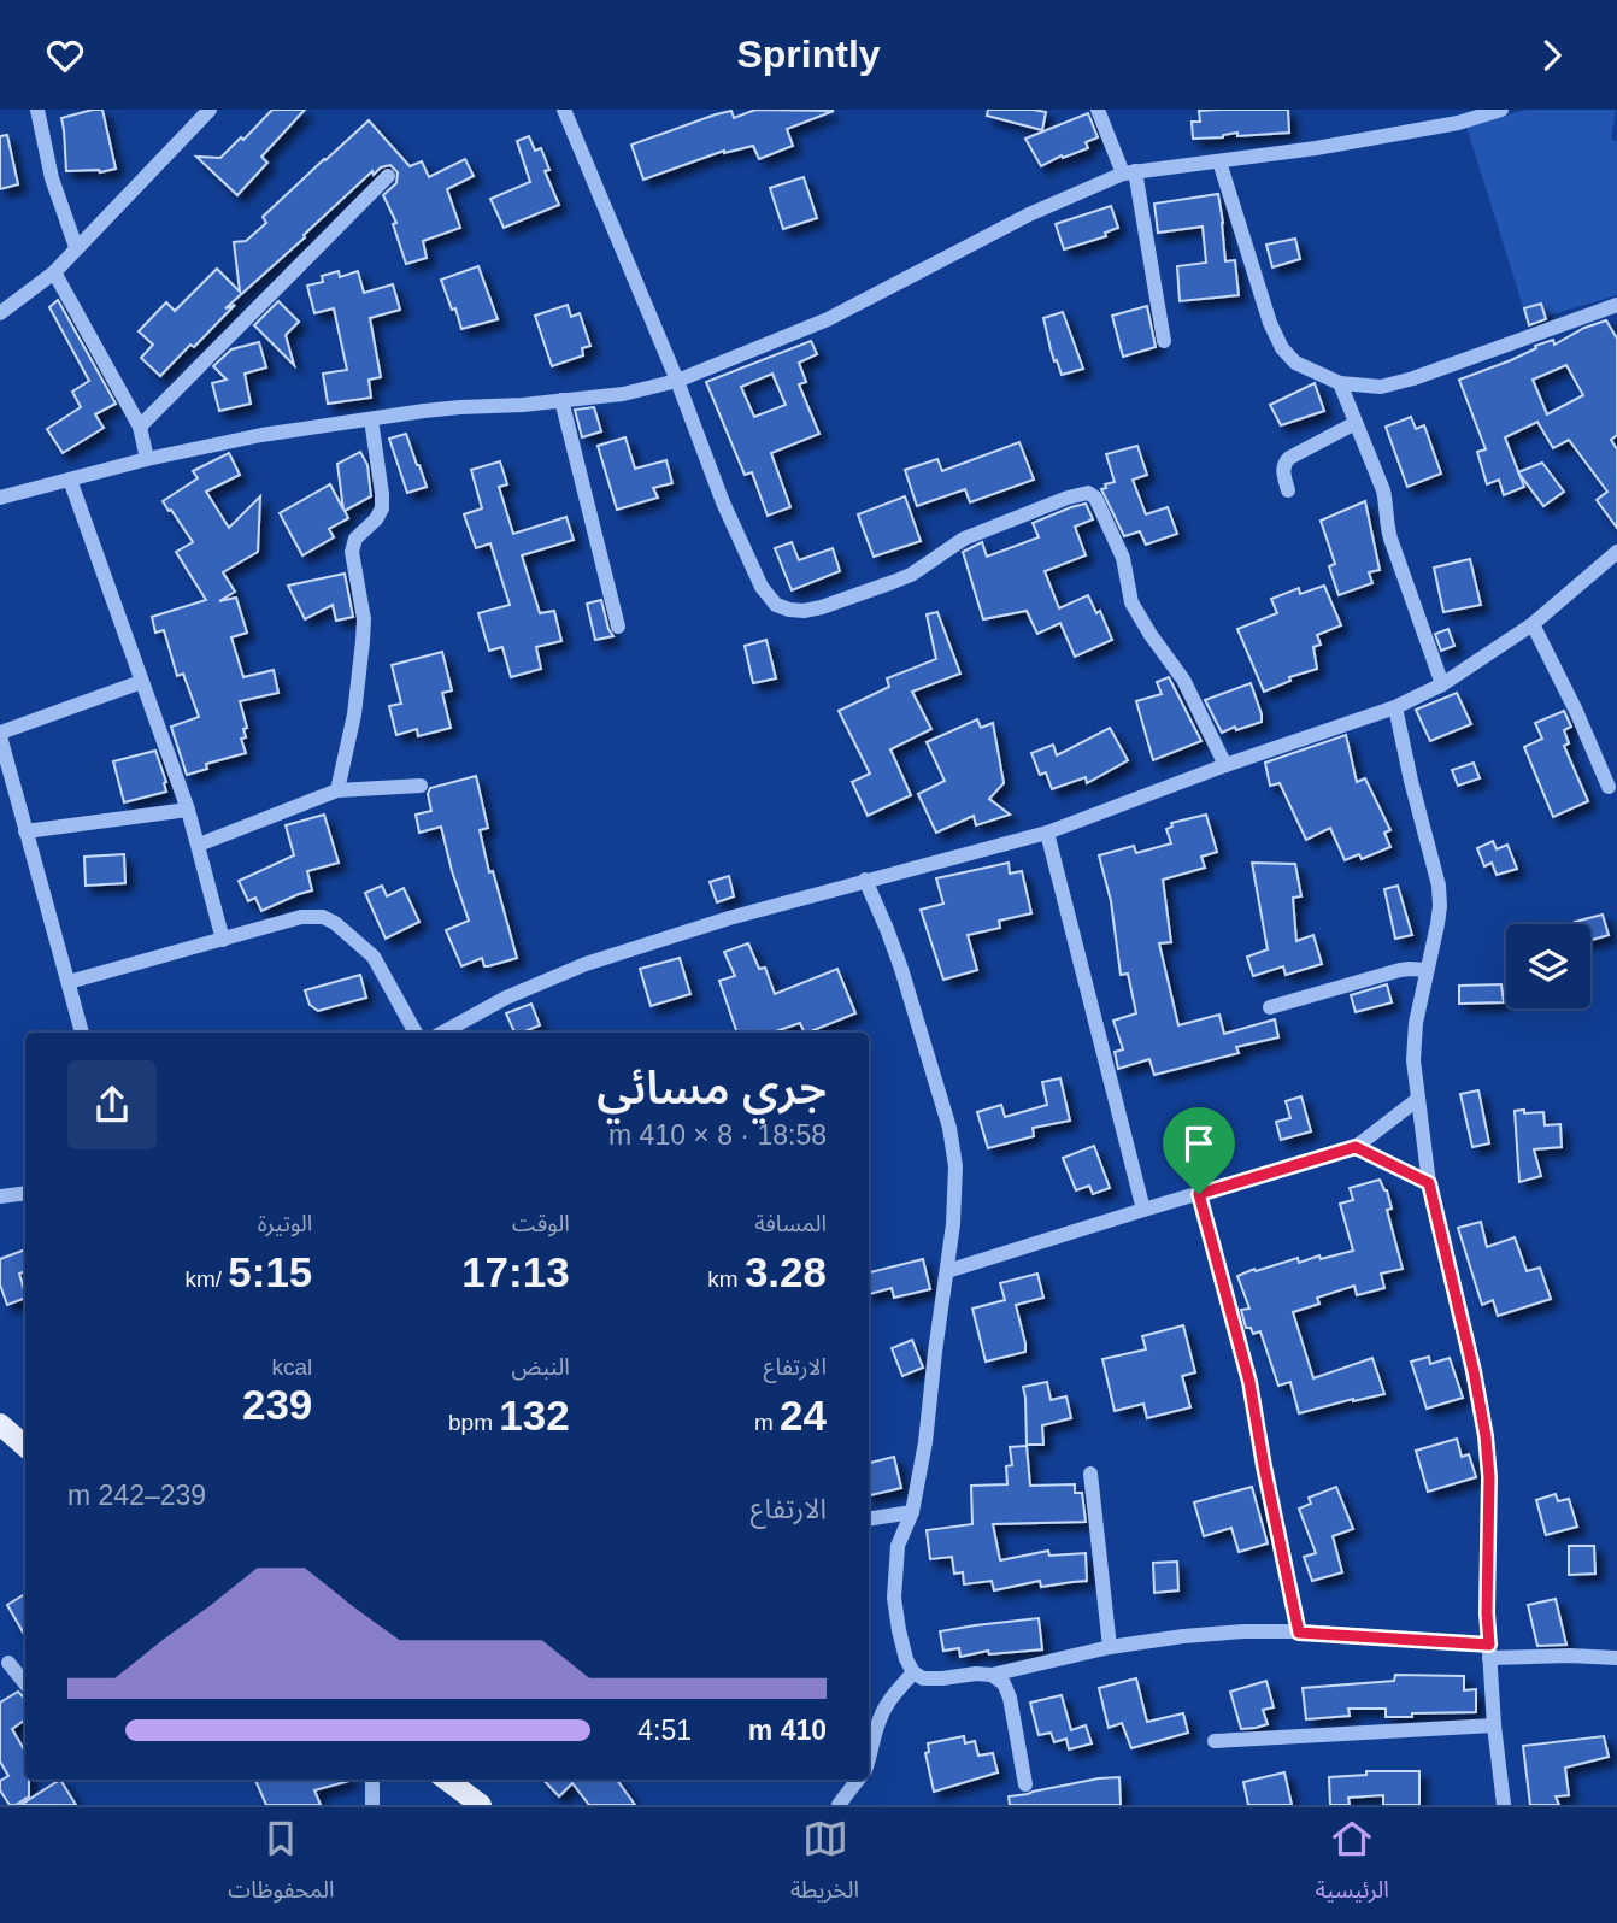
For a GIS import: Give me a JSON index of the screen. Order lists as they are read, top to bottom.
{
  "page": {
    "header": "Sprintly",
    "heading": ["جري مسائي", "18:58 · 8 × 410 m"],
    "stats": [
      ["المسافة", "3.28 km"],
      ["الوقت", "17:13"],
      ["الوتيرة", "5:15 /km"],
      ["الارتفاع", "24 m"],
      ["النبض", "132 bpm"],
      ["kcal", "239"]
    ],
    "chart": ["الارتفاع", "239–242 m"],
    "list": [
      {
        "name": "410 m",
        "note": "4:51"
      }
    ],
    "tabs": ["الرئيسية", "الخريطة", "المحفوظات"]
  }
}
